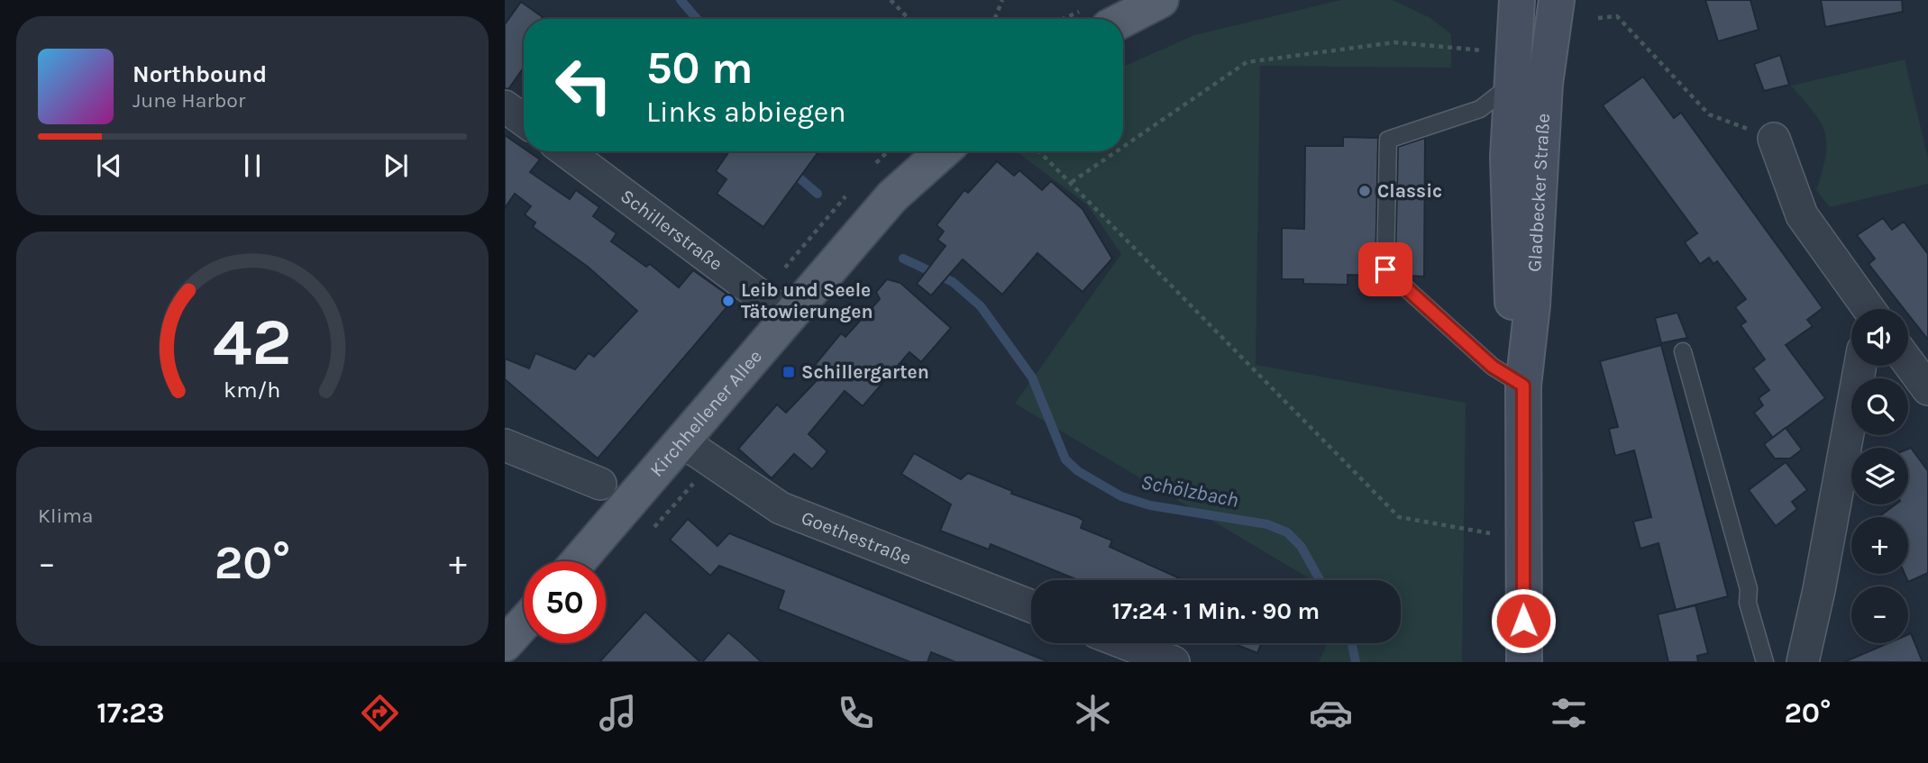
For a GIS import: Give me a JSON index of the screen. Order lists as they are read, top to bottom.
{
  "streets": {
    "main road": ["Gladbecker Straße", "Kirchhellener Allee"],
    "street": ["Schillerstraße", "Goethestraße"]
  },
  "crossings": [
    ["Schillerstraße", "Kirchhellener Allee"],
    ["Kirchhellener Allee", "Goethestraße"]
  ],
  "water": ["Schölzbach"],
  "places": {
    "other": ["Classic", "Leib und Seele Tätowierungen"],
    "transit": ["Schillergarten"]
  },
  "page": {
    "turn": ["50 m", "Links abbiegen"],
    "song": ["Northbound", "June Harbor"],
    "map_buttons": ["+", "−"],
    "tile": "Klima",
    "heat": ["−", "20°", "+"],
    "limit": "50",
    "trip": "17:24 · 1 Min. · 90 m",
    "tabs": ["17:23", "20°"],
    "gauge": ["42", "km/h"]
  }
}
